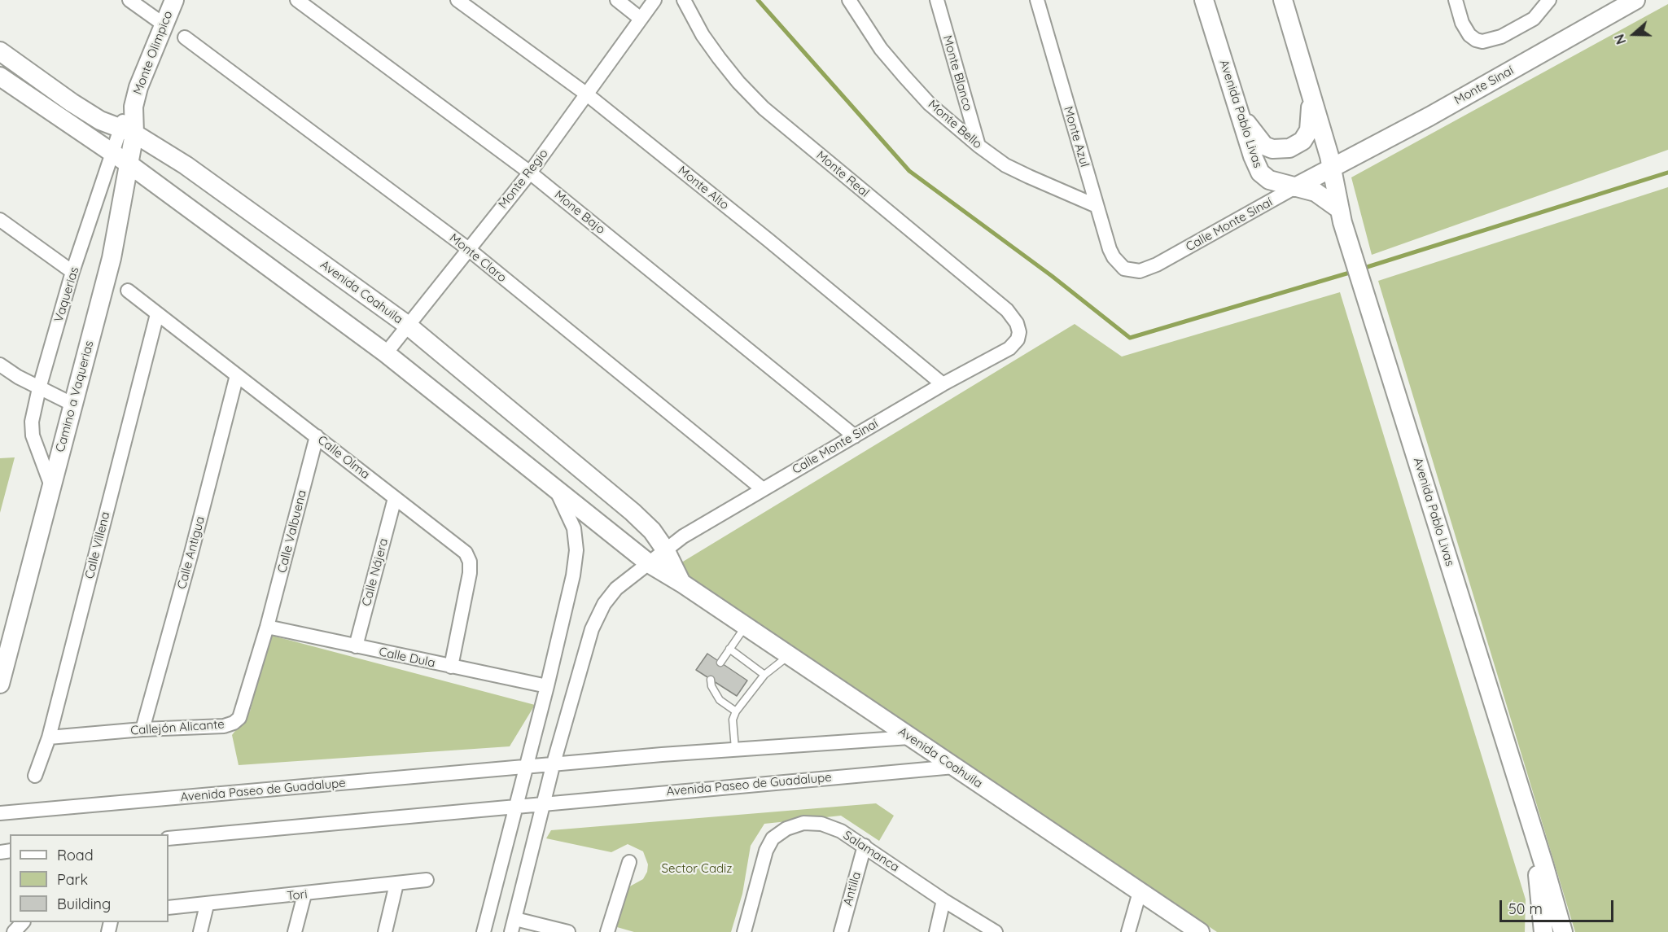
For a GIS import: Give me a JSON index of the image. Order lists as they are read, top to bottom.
{
  "streets": {
    "street": [
      "Monte Olimpico",
      "Monte Blanco",
      "Monte Sinaí",
      "Avenida Pablo Livas",
      "Monte Bello",
      "Monte Azul",
      "Monte Real",
      "Monte Regio",
      "Monte Alto",
      "Mone Bajo",
      "Calle Monte Sinaí",
      "Monte Claro",
      "Avenida Coahuila",
      "Vaquerias",
      "Camino a Vaquerias",
      "Calle Olma",
      "Calle Valbuena",
      "Calle Villena",
      "Calle Antigua",
      "Calle Nájera",
      "Calle Dula",
      "Callejón Alicante",
      "Avenida Paseo de Guadalupe",
      "Salamanca",
      "Antilla",
      "Tori"
    ]
  },
  "crossings": [
    ["Monte Olimpico", "Camino a Vaquerias"],
    ["Monte Blanco", "Monte Bello"],
    ["Monte Sinaí", "Avenida Pablo Livas"],
    ["Monte Sinaí", "Calle Monte Sinaí"],
    ["Avenida Pablo Livas", "Calle Monte Sinaí"],
    ["Monte Bello", "Monte Azul"],
    ["Monte Azul", "Calle Monte Sinaí"],
    ["Monte Real", "Calle Monte Sinaí"],
    ["Monte Regio", "Monte Alto"],
    ["Monte Regio", "Mone Bajo"],
    ["Monte Regio", "Monte Claro"],
    ["Monte Regio", "Avenida Coahuila"],
    ["Monte Alto", "Calle Monte Sinaí"],
    ["Mone Bajo", "Calle Monte Sinaí"],
    ["Calle Monte Sinaí", "Monte Claro"],
    ["Calle Monte Sinaí", "Avenida Coahuila"],
    ["Avenida Coahuila", "Vaquerias"],
    ["Avenida Coahuila", "Camino a Vaquerias"],
    ["Avenida Coahuila", "Avenida Paseo de Guadalupe"],
    ["Vaquerias", "Camino a Vaquerias"],
    ["Calle Olma", "Calle Valbuena"],
    ["Calle Olma", "Calle Villena"],
    ["Calle Olma", "Calle Antigua"],
    ["Calle Olma", "Calle Nájera"],
    ["Calle Olma", "Calle Dula"],
    ["Calle Valbuena", "Calle Dula"],
    ["Calle Valbuena", "Callejón Alicante"],
    ["Calle Villena", "Callejón Alicante"],
    ["Calle Antigua", "Callejón Alicante"],
    ["Calle Nájera", "Calle Dula"],
    ["Calle Dula", "Callejón Alicante"],
    ["Salamanca", "Antilla"]
  ],
  "parks": ["Sector Cadiz"],
  "legend": ["Road", "Park", "Building"],
  "scale_bar": "50 m",
  "north": "left"
}
